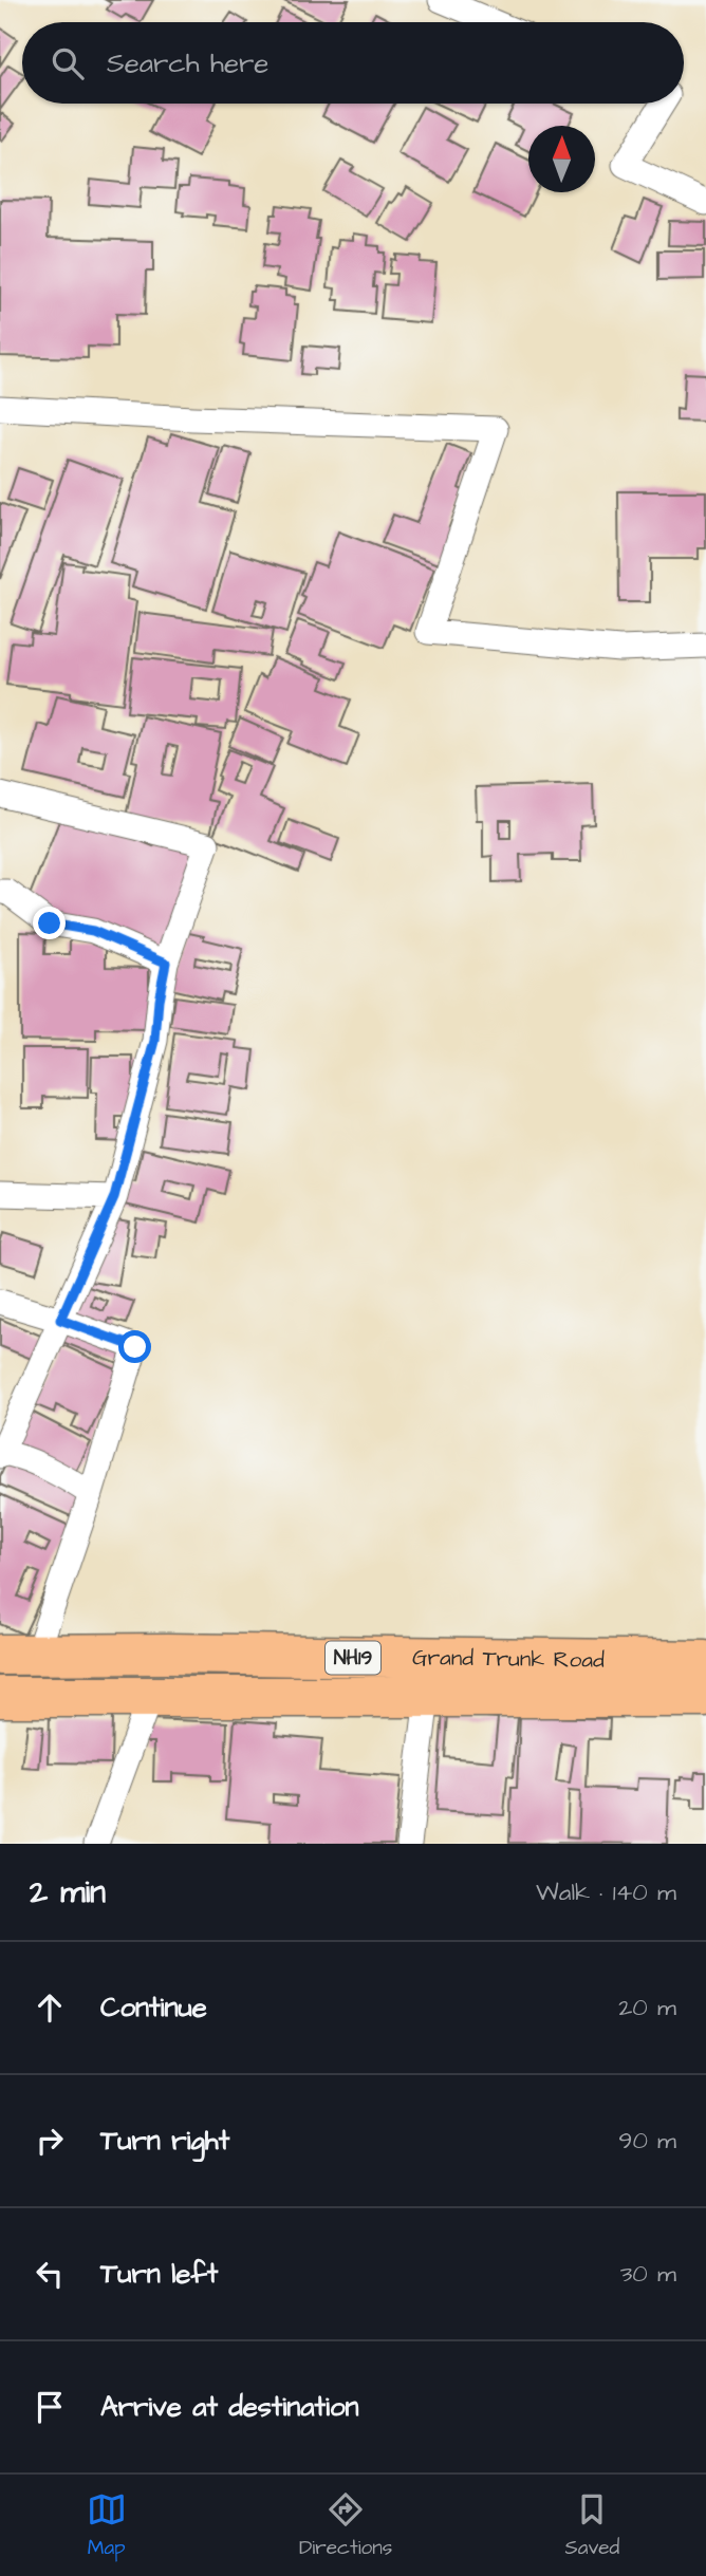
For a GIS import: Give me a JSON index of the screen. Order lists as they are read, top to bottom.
{
  "streets": {
    "highway": ["NH19", "Grand Trunk Road"]
  },
  "north": "top",
  "page": {
    "search": "Search here",
    "heading": ["2 min", "Walk · 140 m"],
    "list": [
      ["Continue", "20 m"],
      ["Turn right", "90 m"],
      ["Turn left", "30 m"],
      "Arrive at destination"
    ],
    "nav": ["Map", "Directions", "Saved"]
  }
}
